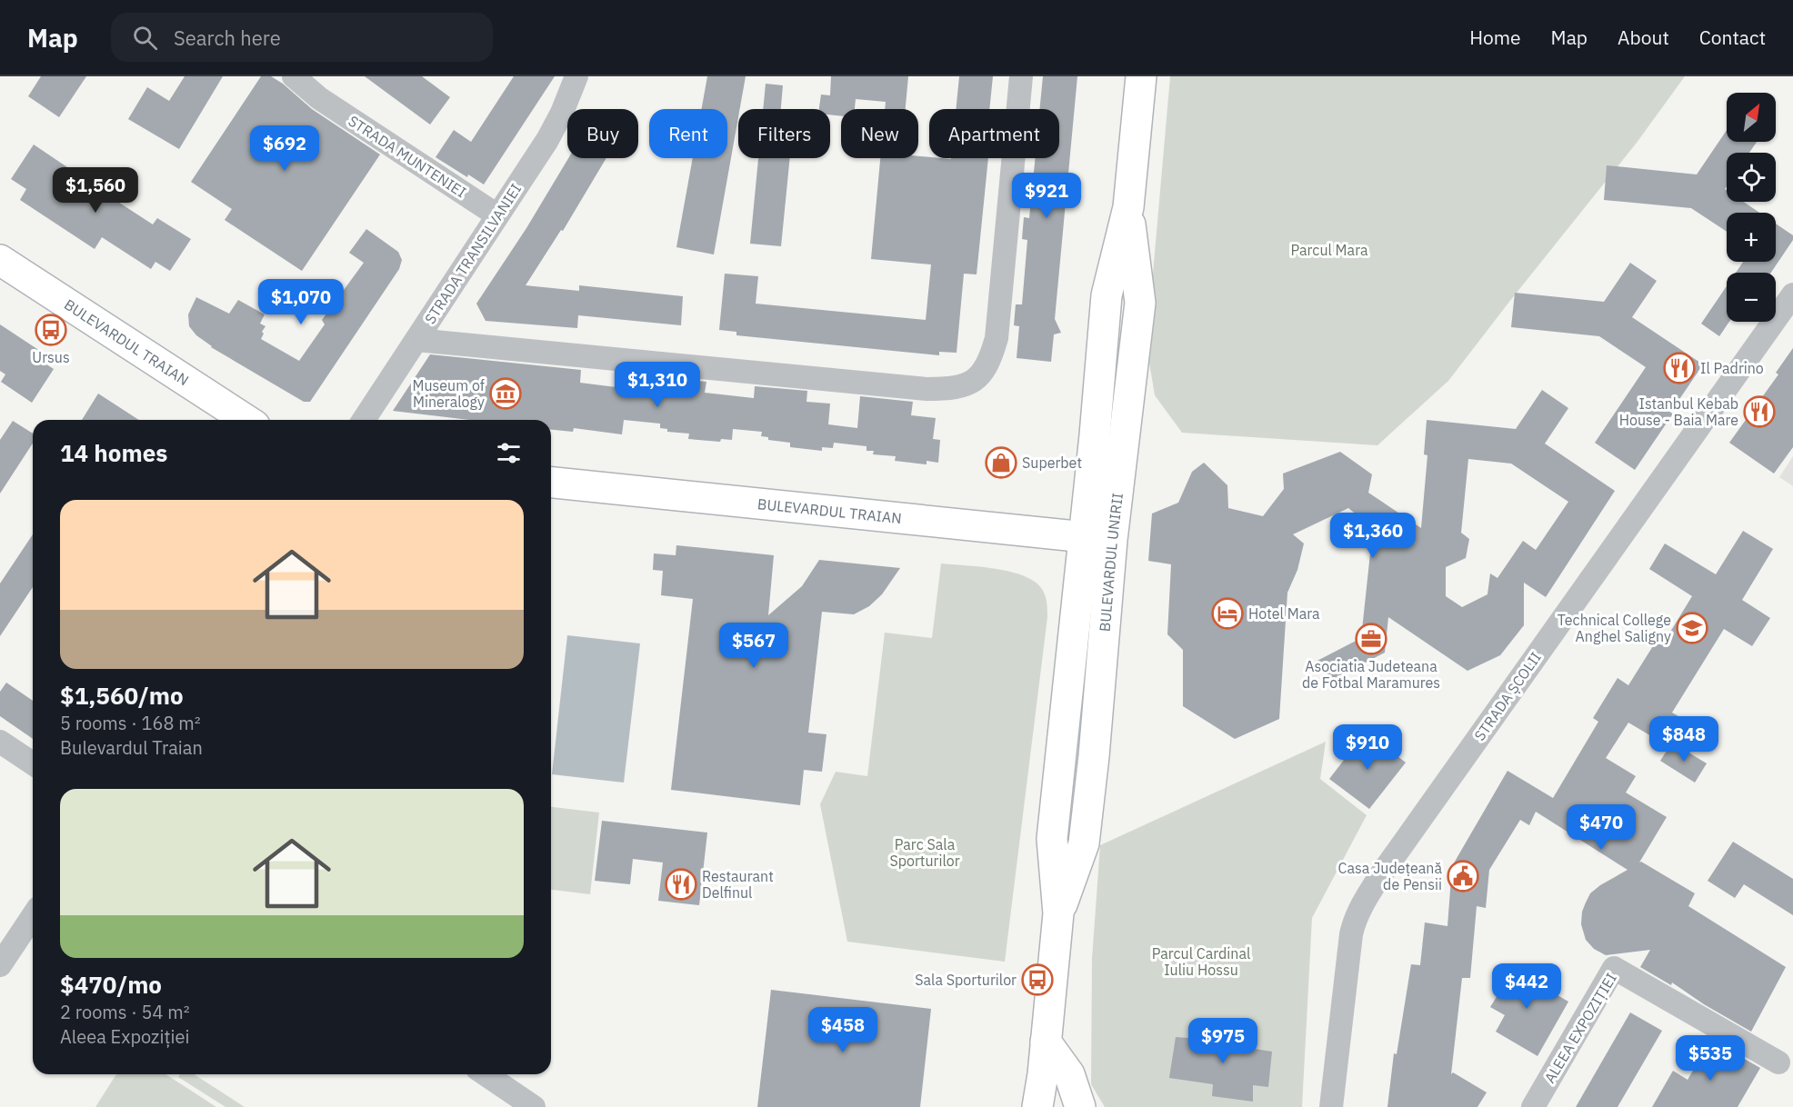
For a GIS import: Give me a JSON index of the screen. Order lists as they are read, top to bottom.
{
  "streets": {
    "main road": ["BULEVARDUL TRAIAN", "BULEVARDUL UNIRII"],
    "street": [
      "STRADA MUNTENIEI",
      "STRADA TRANSILVANIEI",
      "STRADA ȘCOLII",
      "ALEEA EXPOZIȚIEI"
    ]
  },
  "crossings": [
    ["STRADA MUNTENIEI", "STRADA TRANSILVANIEI"],
    ["BULEVARDUL TRAIAN", "BULEVARDUL UNIRII"]
  ],
  "parks": ["Parcul Mara", "Parc Sala Sporturilor", "Parcul Cardinal Iuliu Hossu"],
  "places": {
    "bus stop": ["Ursus", "Sala Sporturilor"],
    "restaurant": ["Il Padrino", "Istanbul Kebab House - Baia Mare", "Restaurant Delfinul"],
    "museum": ["Museum of Mineralogy"],
    "shop": ["Superbet"],
    "hotel": ["Hotel Mara"],
    "school or university": ["Technical College Anghel Saligny"],
    "office": ["Asociatia Judeteana de Fotbal Maramures"],
    "public building": ["Casa Județeană de Pensii"]
  },
  "north": "top right",
  "page": {
    "header": "Map",
    "search": "Search here",
    "nav": [
      "Home",
      "Map",
      "About",
      "Contact"
    ],
    "map_buttons": ["+", "−"],
    "chip": [
      "Buy",
      "Rent",
      "Filters",
      "New",
      "Apartment"
    ],
    "price": [
      "$692",
      "$1,560",
      "$921",
      "$1,070",
      "$1,310",
      "$1,360",
      "$567",
      "$848",
      "$910",
      "$470",
      "$442",
      "$458",
      "$975",
      "$535"
    ],
    "heading": "14 homes",
    "list": [
      {
        "name": "$1,560/mo",
        "note": "5 rooms · 168 m² · Bulevardul Traian"
      },
      {
        "name": "$470/mo",
        "note": "2 rooms · 54 m² · Aleea Expoziției"
      }
    ]
  }
}
